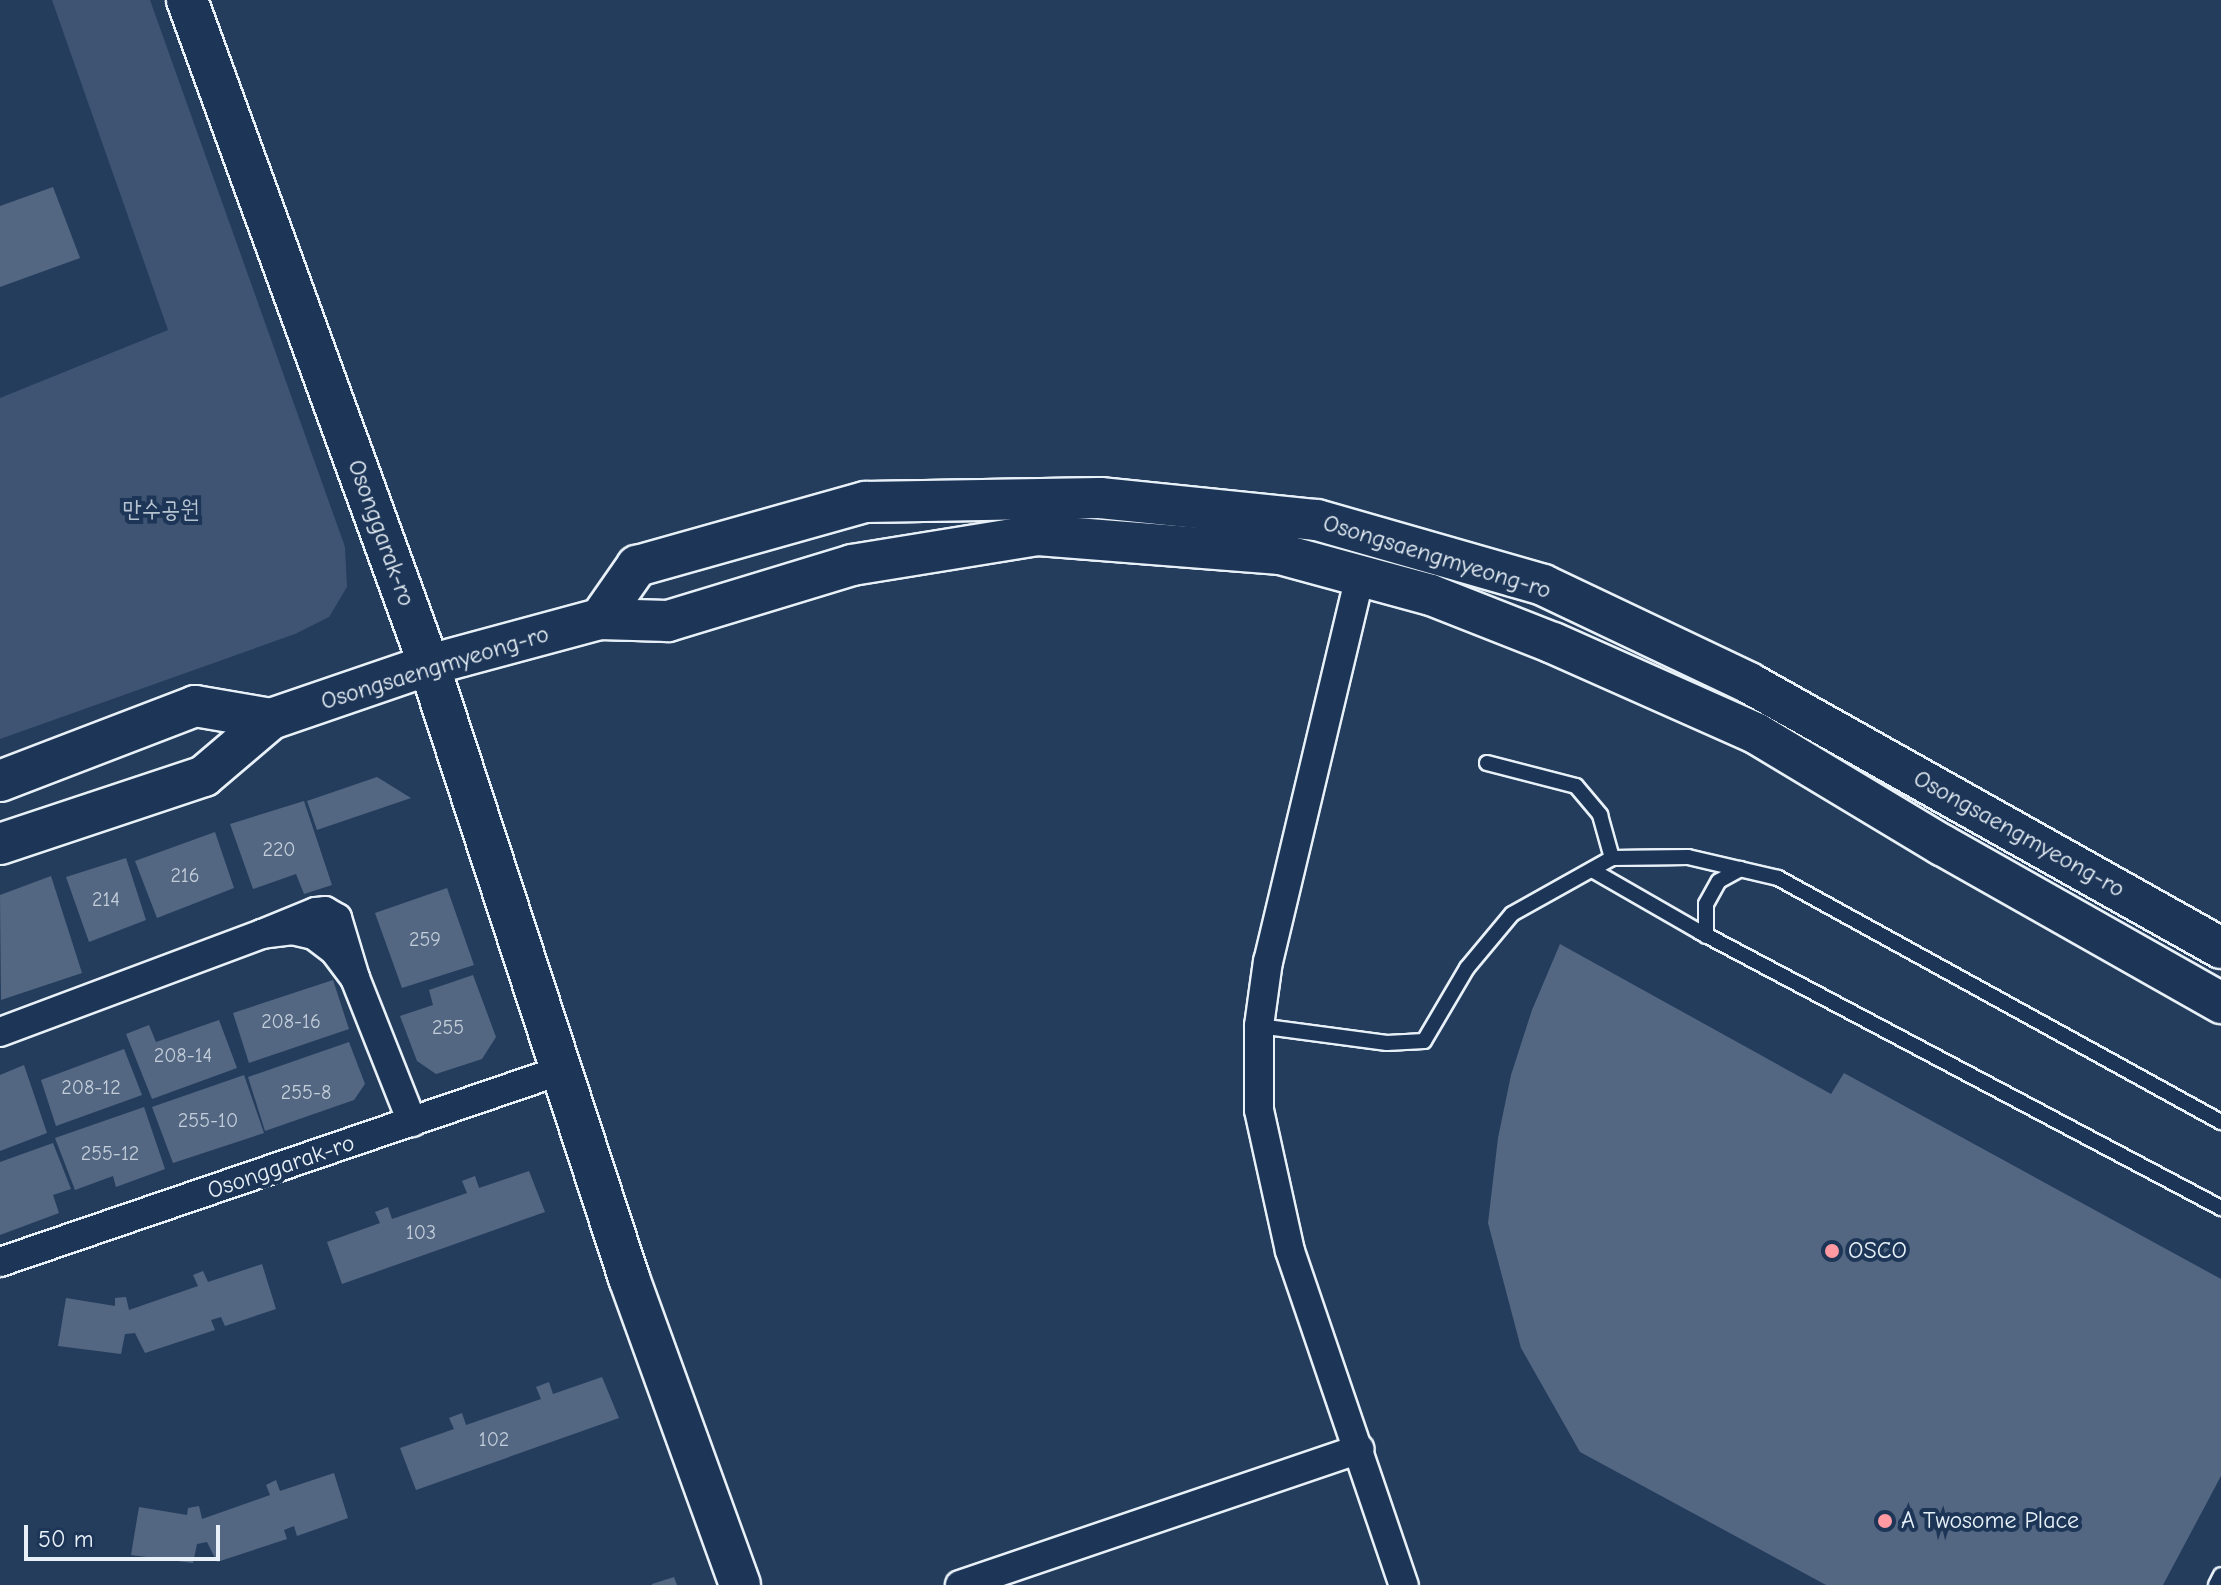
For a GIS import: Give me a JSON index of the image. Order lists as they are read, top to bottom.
{
  "streets": {
    "street": ["Osonggarak-ro", "Osongsaengmyeong-ro"]
  },
  "crossings": [
    ["Osonggarak-ro", "Osongsaengmyeong-ro"]
  ],
  "parks": ["만수공원"],
  "places": ["OSCO", "A Twosome Place"],
  "house_numbers": [
    "220",
    "216",
    "214",
    "259",
    "208-16",
    "255",
    "208-14",
    "208-12",
    "255-8",
    "255-10",
    "255-12",
    "103",
    "102"
  ],
  "scale_bar": "50 m"
}
